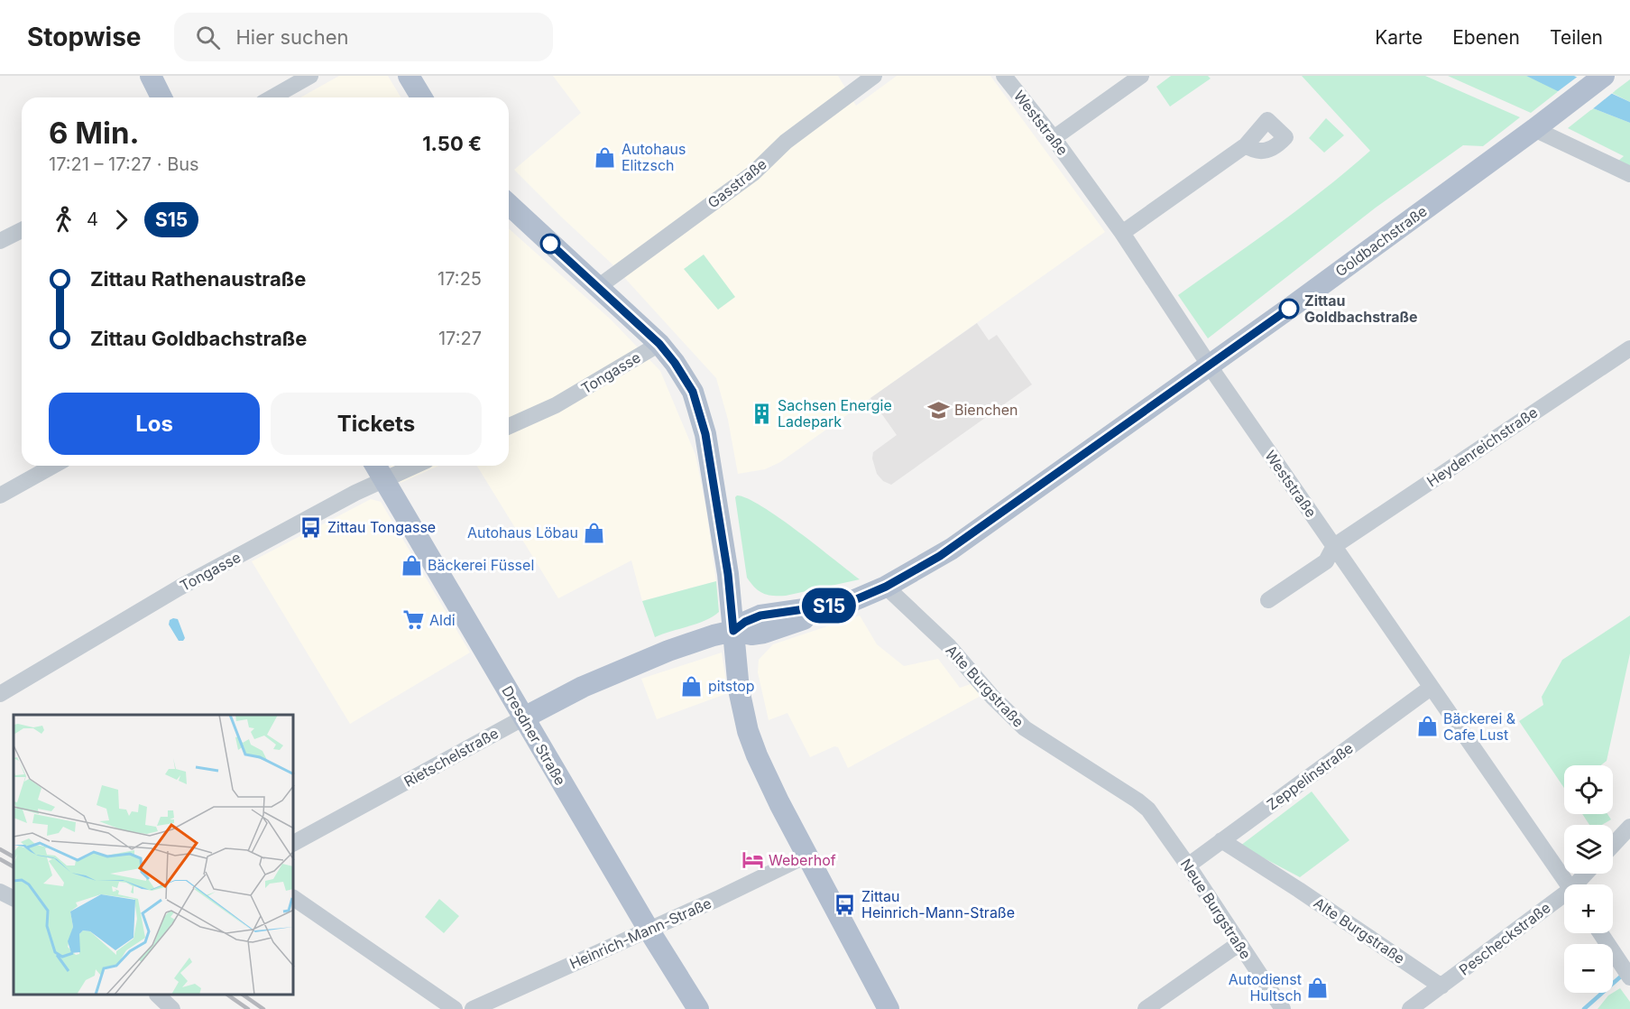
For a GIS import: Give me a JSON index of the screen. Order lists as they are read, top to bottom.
{
  "streets": {
    "main road": ["Goldbachstraße", "Dresdner Straße", "Rietschelstraße"],
    "street": [
      "Weststraße",
      "Gasstraße",
      "Tongasse",
      "Heydenreichstraße",
      "Alte Burgstraße",
      "Zeppelinstraße",
      "Neue Burgstraße",
      "Heinrich-Mann-Straße",
      "Pescheckstraße"
    ]
  },
  "crossings": [
    ["Weststraße", "Goldbachstraße"],
    ["Weststraße", "Heydenreichstraße"],
    ["Weststraße", "Zeppelinstraße"],
    ["Goldbachstraße", "Alte Burgstraße"],
    ["Goldbachstraße", "Rietschelstraße"],
    ["Tongasse", "Dresdner Straße"],
    ["Alte Burgstraße", "Zeppelinstraße"],
    ["Alte Burgstraße", "Neue Burgstraße"],
    ["Alte Burgstraße", "Pescheckstraße"],
    ["Dresdner Straße", "Rietschelstraße"],
    ["Dresdner Straße", "Heinrich-Mann-Straße"],
    ["Zeppelinstraße", "Neue Burgstraße"]
  ],
  "places": {
    "shop": [
      "Autohaus Elitzsch",
      "Autohaus Löbau",
      "Bäckerei Füssel",
      "pitstop",
      "Bäckerei & Cafe Lust",
      "Autodienst Hultsch"
    ],
    "other": ["Zittau Goldbachstraße"],
    "school or university": ["Bienchen"],
    "building": ["Sachsen Energie Ladepark"],
    "bus stop": ["Zittau Tongasse", "Zittau Heinrich-Mann-Straße"],
    "supermarket": ["Aldi"],
    "hotel": ["Weberhof"]
  },
  "lines": ["bus line S15"],
  "page": {
    "header": "Stopwise",
    "search": "Hier suchen",
    "nav": ["Karte", "Ebenen", "Teilen"],
    "on_map": "S15",
    "heading": ["6 Min.", "17:21 – 17:27 · Bus", "1.50 €"],
    "legs": ["4", "S15"],
    "list": [
      {
        "name": "Zittau Rathenaustraße",
        "value": "17:25"
      },
      {
        "name": "Zittau Goldbachstraße",
        "value": "17:27"
      }
    ],
    "buttons": ["Los", "Tickets"],
    "map_buttons": ["+", "−"]
  }
}
